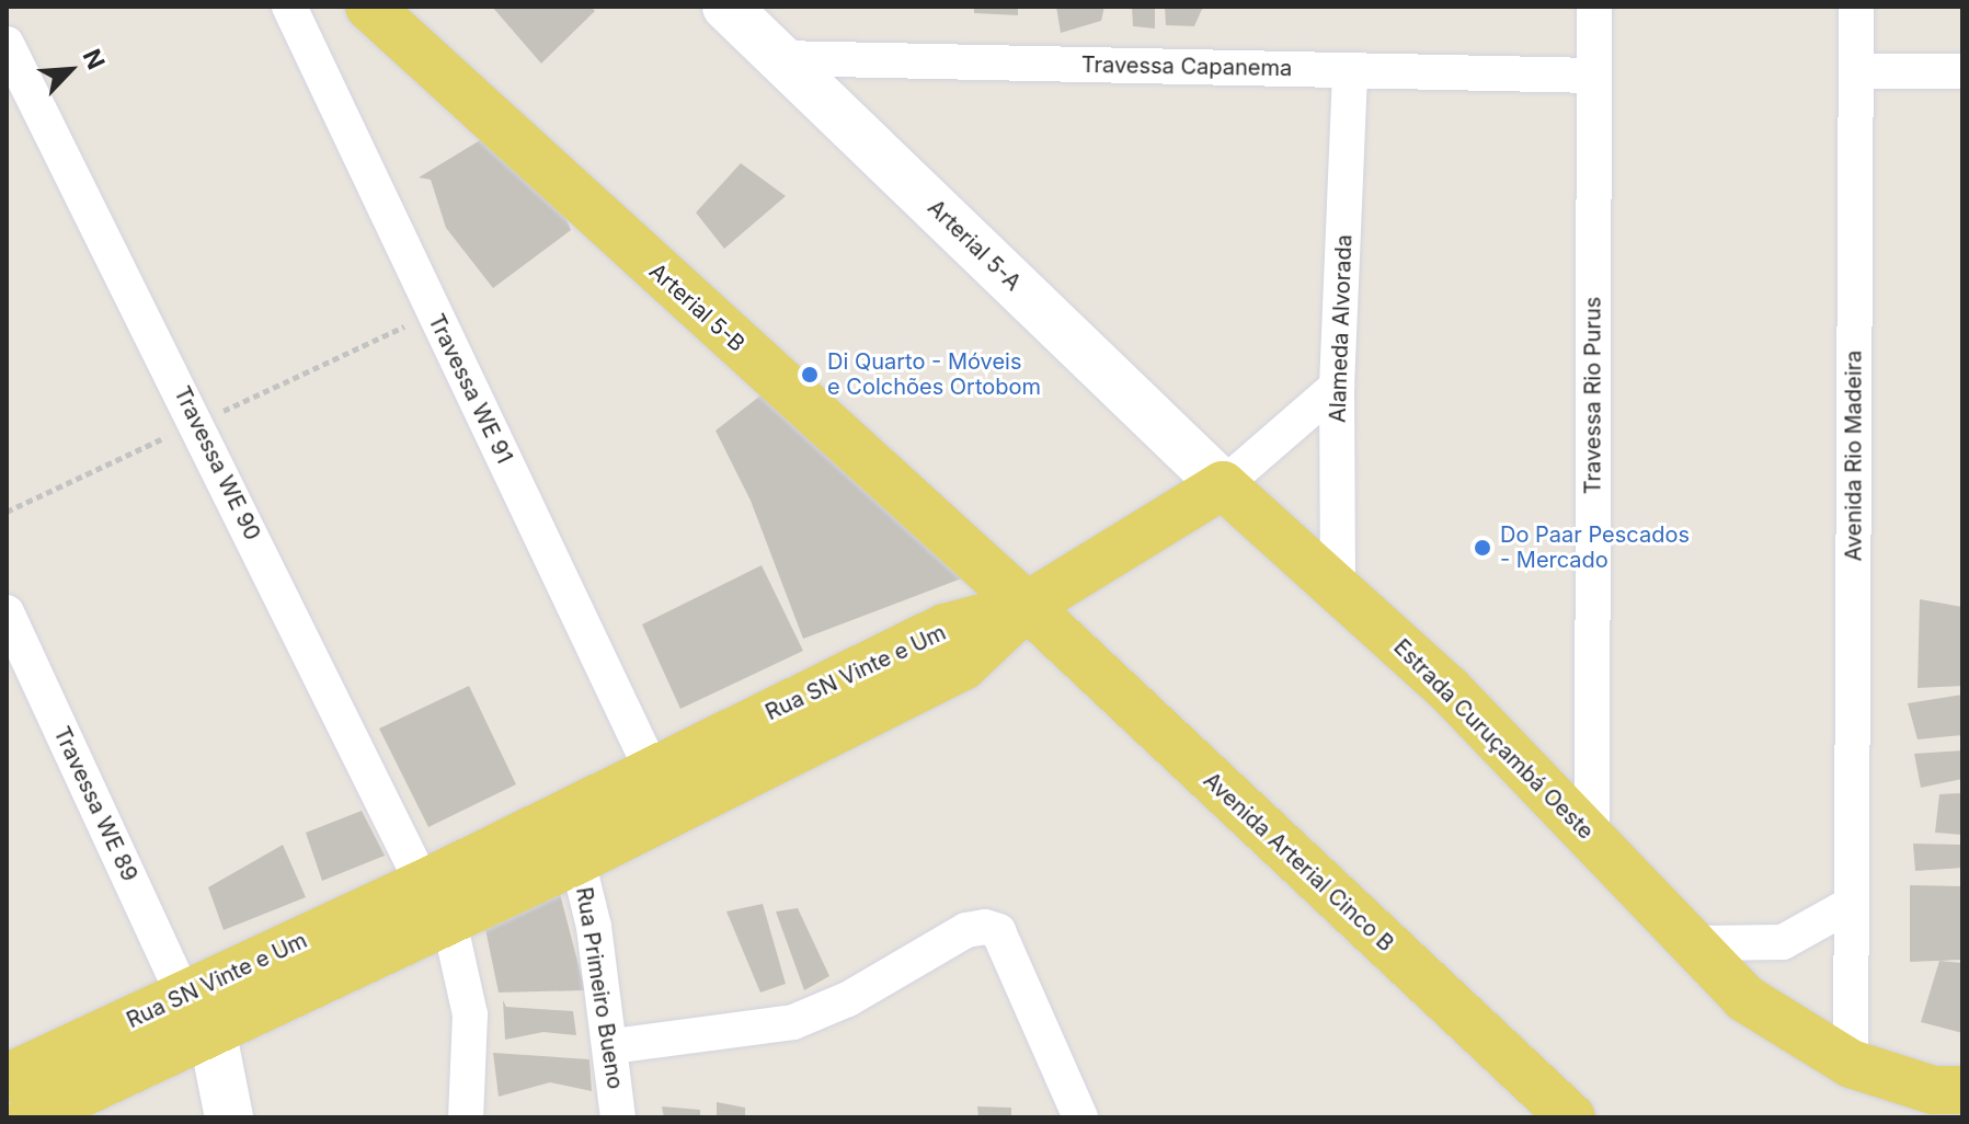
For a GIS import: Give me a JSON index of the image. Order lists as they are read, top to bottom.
{
  "streets": {
    "main road": [
      "Arterial 5-B",
      "Rua SN Vinte e Um",
      "Estrada Curuçambá Oeste",
      "Avenida Arterial Cinco B"
    ],
    "street": [
      "Travessa Capanema",
      "Arterial 5-A",
      "Alameda Alvorada",
      "Travessa WE 91",
      "Travessa Rio Purus",
      "Avenida Rio Madeira",
      "Travessa WE 90",
      "Travessa WE 89",
      "Rua Primeiro Bueno"
    ]
  },
  "crossings": [
    ["Travessa Capanema", "Arterial 5-A"],
    ["Travessa Capanema", "Alameda Alvorada"],
    ["Travessa Capanema", "Travessa Rio Purus"],
    ["Arterial 5-A", "Estrada Curuçambá Oeste"],
    ["Arterial 5-B", "Rua SN Vinte e Um"],
    ["Arterial 5-B", "Avenida Arterial Cinco B"],
    ["Alameda Alvorada", "Estrada Curuçambá Oeste"],
    ["Travessa WE 91", "Rua SN Vinte e Um"],
    ["Travessa Rio Purus", "Estrada Curuçambá Oeste"],
    ["Avenida Rio Madeira", "Estrada Curuçambá Oeste"],
    ["Travessa WE 90", "Rua SN Vinte e Um"],
    ["Rua SN Vinte e Um", "Travessa WE 89"],
    ["Rua SN Vinte e Um", "Avenida Arterial Cinco B"],
    ["Rua SN Vinte e Um", "Rua Primeiro Bueno"]
  ],
  "places": ["Di Quarto - Móveis e Colchões Ortobom", "Do Paar Pescados - Mercado"],
  "north": "top right"
}
